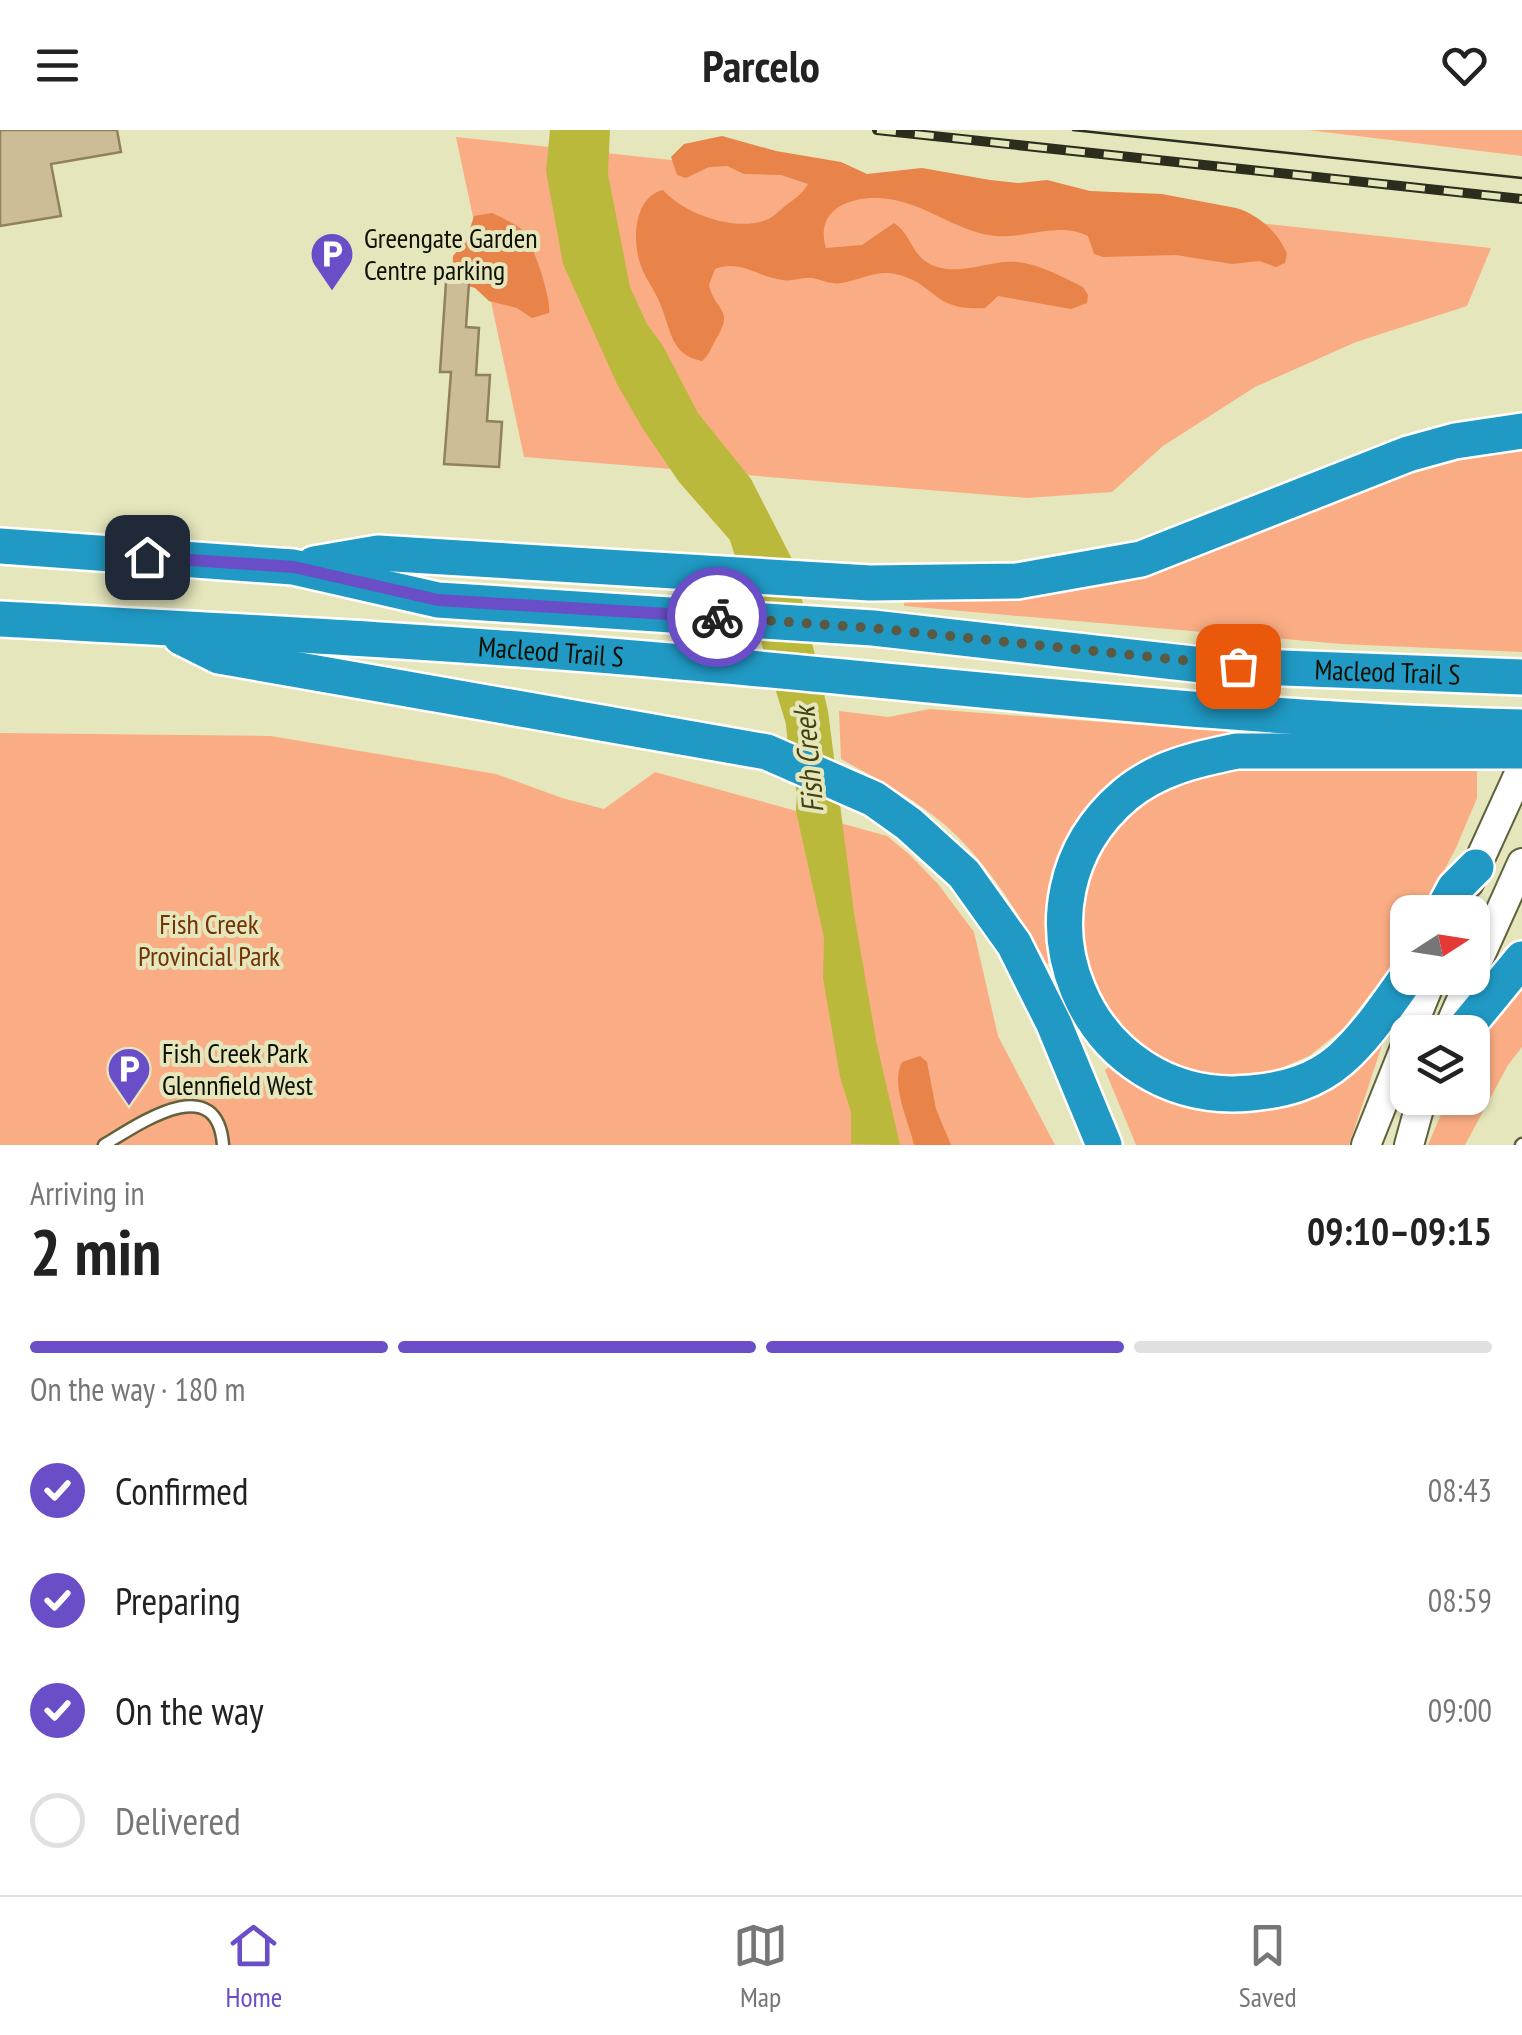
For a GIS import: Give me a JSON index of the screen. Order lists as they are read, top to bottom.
{
  "streets": {
    "highway": ["Macleod Trail S"]
  },
  "water": ["Fish Creek"],
  "parks": ["Fish Creek Provincial Park"],
  "places": {
    "parking": ["Greengate Garden Centre parking", "Fish Creek Park Glennfield West"]
  },
  "north": "right",
  "page": {
    "header": "Parcelo",
    "heading": ["2 min", "Arriving in", "09:10–09:15"],
    "bar": "On the way · 180 m",
    "list": [
      ["Confirmed", "08:43"],
      ["Preparing", "08:59"],
      ["On the way", "09:00"],
      "Delivered"
    ],
    "tabs": ["Home", "Map", "Saved"]
  }
}
